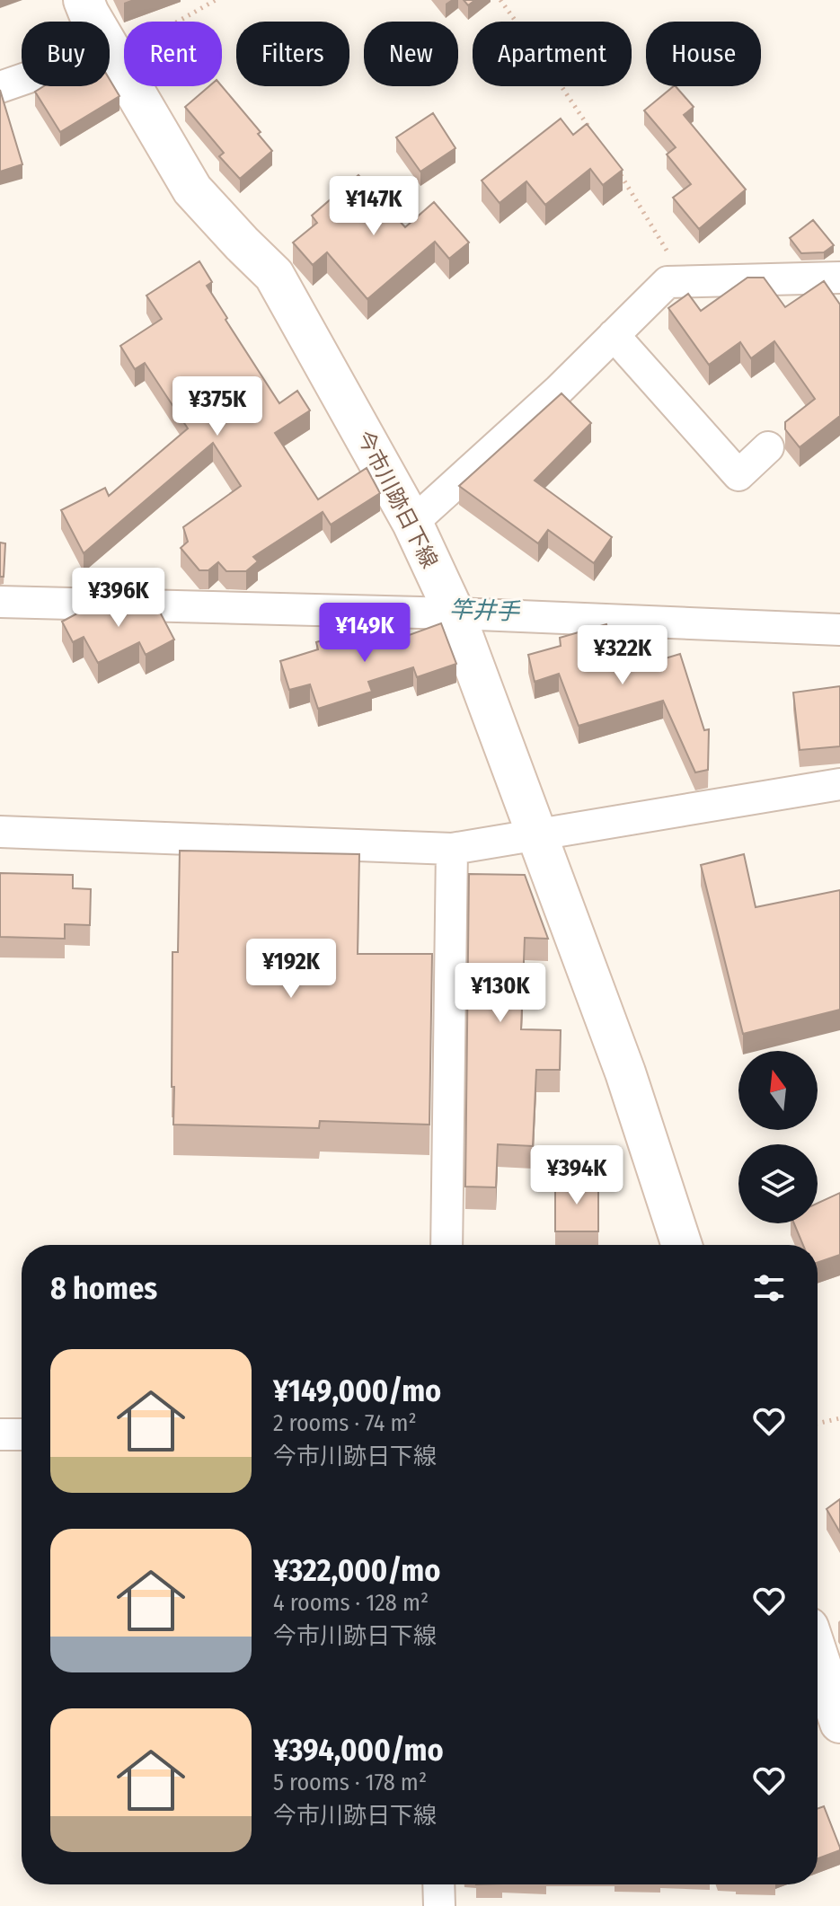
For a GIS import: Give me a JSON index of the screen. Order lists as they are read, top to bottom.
{
  "streets": {
    "street": ["今市川跡日下線"]
  },
  "water": ["竿井手"],
  "north": "top",
  "page": {
    "chip": [
      "Buy",
      "Rent",
      "Filters",
      "New",
      "Apartment",
      "House"
    ],
    "price": [
      "¥147K",
      "¥375K",
      "¥396K",
      "¥149K",
      "¥322K",
      "¥192K",
      "¥130K",
      "¥394K"
    ],
    "heading": "8 homes",
    "list": [
      {
        "name": "¥149,000/mo",
        "note": "2 rooms · 74 m² · 今市川跡日下線"
      },
      {
        "name": "¥322,000/mo",
        "note": "4 rooms · 128 m² · 今市川跡日下線"
      },
      {
        "name": "¥394,000/mo",
        "note": "5 rooms · 178 m² · 今市川跡日下線"
      }
    ]
  }
}
